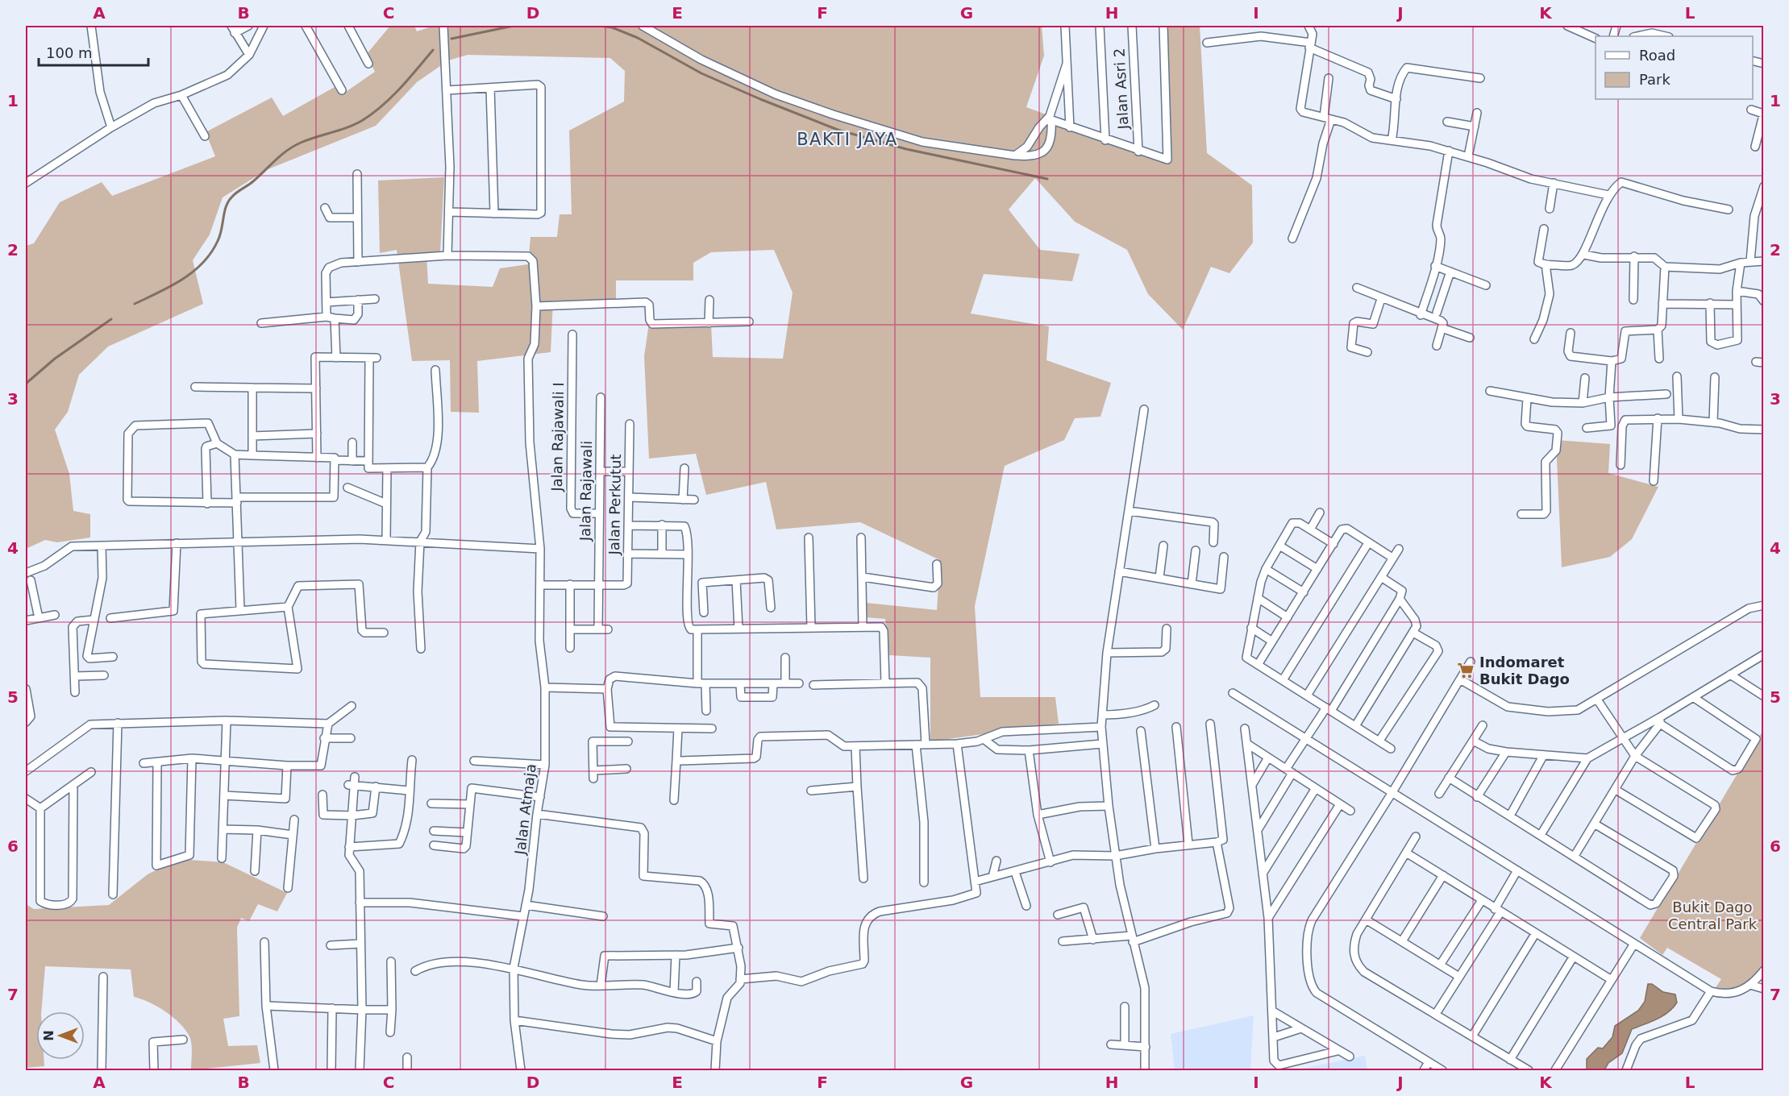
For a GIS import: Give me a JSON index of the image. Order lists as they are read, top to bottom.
{
  "streets": {
    "street": [
      "Jalan Asri 2",
      "Jalan Rajawali I",
      "Jalan Rajawali",
      "Jalan Perkutut",
      "Jalan Atmaja"
    ]
  },
  "crossings": [
    ["Jalan Rajawali I", "Jalan Rajawali"],
    ["Jalan Rajawali", "Jalan Perkutut"]
  ],
  "districts": ["BAKTI JAYA"],
  "parks": ["Bukit Dago Central Park"],
  "places": {
    "supermarket": ["Indomaret Bukit Dago"]
  },
  "legend": ["Road", "Park"],
  "scale_bar": "100 m",
  "north": "left",
  "grid": {
    "columns": [
      "A",
      "B",
      "C",
      "D",
      "E",
      "F",
      "G",
      "H",
      "I",
      "J",
      "K",
      "L"
    ],
    "rows": [
      "1",
      "2",
      "3",
      "4",
      "5",
      "6",
      "7"
    ]
  }
}
